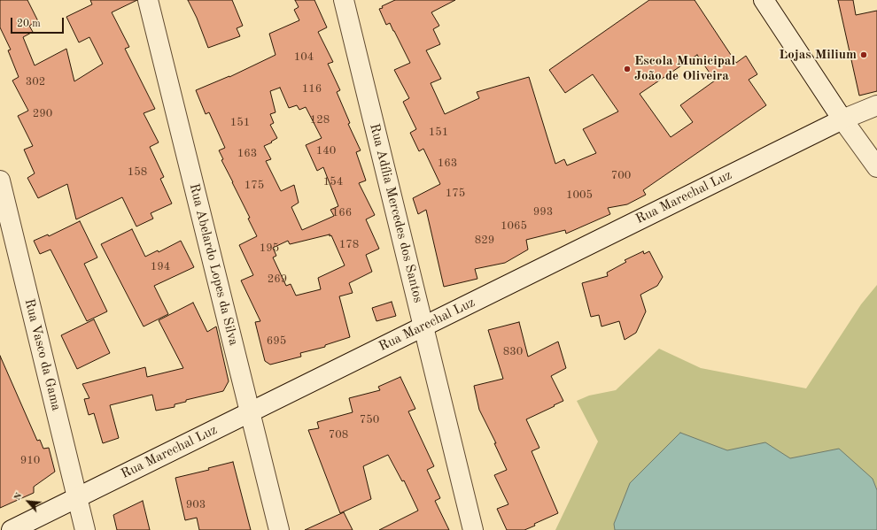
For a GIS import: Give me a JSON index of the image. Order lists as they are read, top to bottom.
{
  "streets": {
    "street": [
      "Rua Marechal Luz",
      "Rua Adília Mercedes dos Santos",
      "Rua Abelardo Lopes da Silva",
      "Rua Vasco da Gama"
    ]
  },
  "crossings": [
    ["Rua Marechal Luz", "Rua Adília Mercedes dos Santos"],
    ["Rua Marechal Luz", "Rua Abelardo Lopes da Silva"],
    ["Rua Marechal Luz", "Rua Vasco da Gama"]
  ],
  "places": ["Lojas Milium", "Escola Municipal João de Oliveira"],
  "house_numbers": [
    "104",
    "302",
    "116",
    "290",
    "128",
    "151",
    "151",
    "140",
    "163",
    "163",
    "158",
    "700",
    "154",
    "175",
    "175",
    "1005",
    "993",
    "166",
    "1065",
    "829",
    "178",
    "195",
    "194",
    "269",
    "695",
    "830",
    "750",
    "708",
    "910",
    "903"
  ],
  "scale_bar": "20 m",
  "north": "top left"
}
